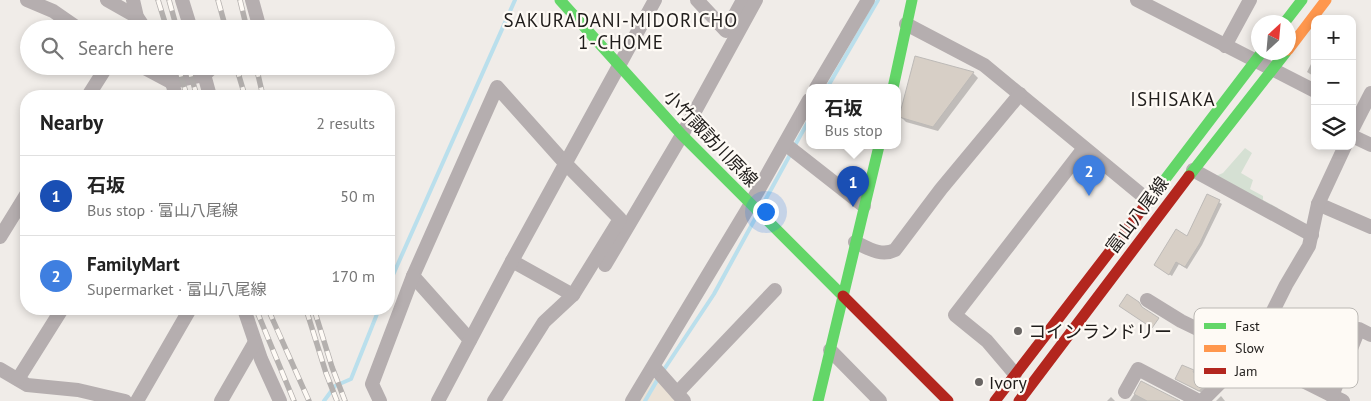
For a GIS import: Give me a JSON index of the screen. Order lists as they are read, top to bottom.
{
  "streets": {
    "main road": ["小竹諏訪川原線", "富山八尾線"]
  },
  "districts": ["SAKURADANI-MIDORICHO 1-CHOME", "ISHISAKA"],
  "places": ["コインランドリー", "Ivory"],
  "legend": ["Fast", "Slow", "Jam"],
  "north": "top right",
  "page": {
    "map_buttons": ["+", "−"],
    "search": "Search here",
    "popup": ["石坂", "Bus stop"],
    "heading": ["Nearby", "2 results"],
    "pins": ["2", "1"],
    "list": [
      {
        "mark": "1",
        "name": "石坂",
        "note": "Bus stop · 富山八尾線",
        "value": "50 m"
      },
      {
        "mark": "2",
        "name": "FamilyMart",
        "note": "Supermarket · 富山八尾線",
        "value": "170 m"
      }
    ]
  }
}
